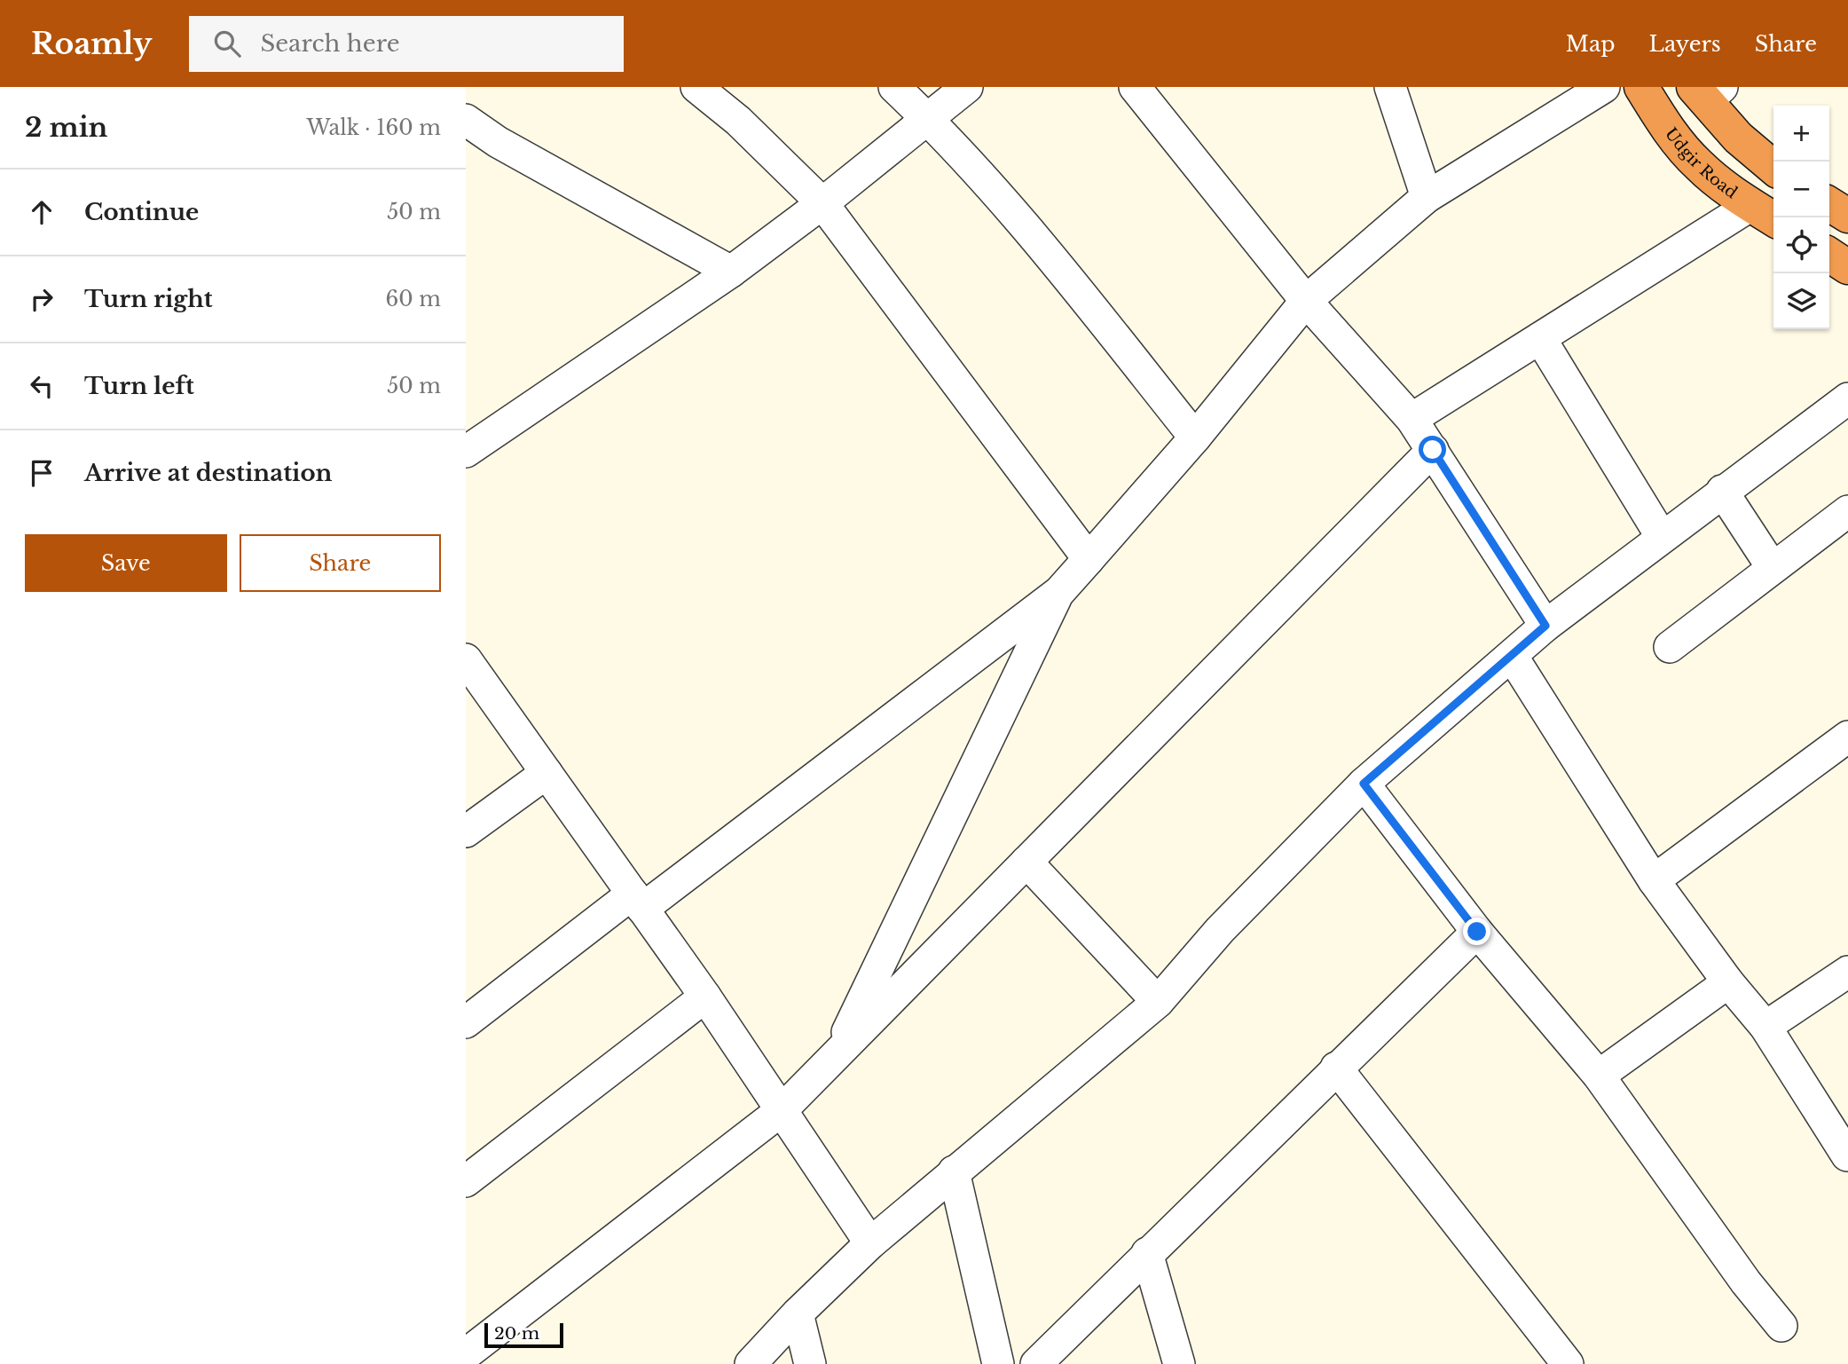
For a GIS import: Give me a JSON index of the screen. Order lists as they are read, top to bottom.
{
  "streets": {
    "highway": ["Udgir Road"]
  },
  "scale_bar": "20 m",
  "page": {
    "header": "Roamly",
    "search": "Search here",
    "nav": ["Map", "Layers", "Share"],
    "heading": ["2 min", "Walk · 160 m"],
    "map_buttons": ["+", "−"],
    "list": [
      ["Continue", "50 m"],
      ["Turn right", "60 m"],
      ["Turn left", "50 m"],
      "Arrive at destination"
    ],
    "buttons": ["Save", "Share"],
    "scale": "20 m"
  }
}
